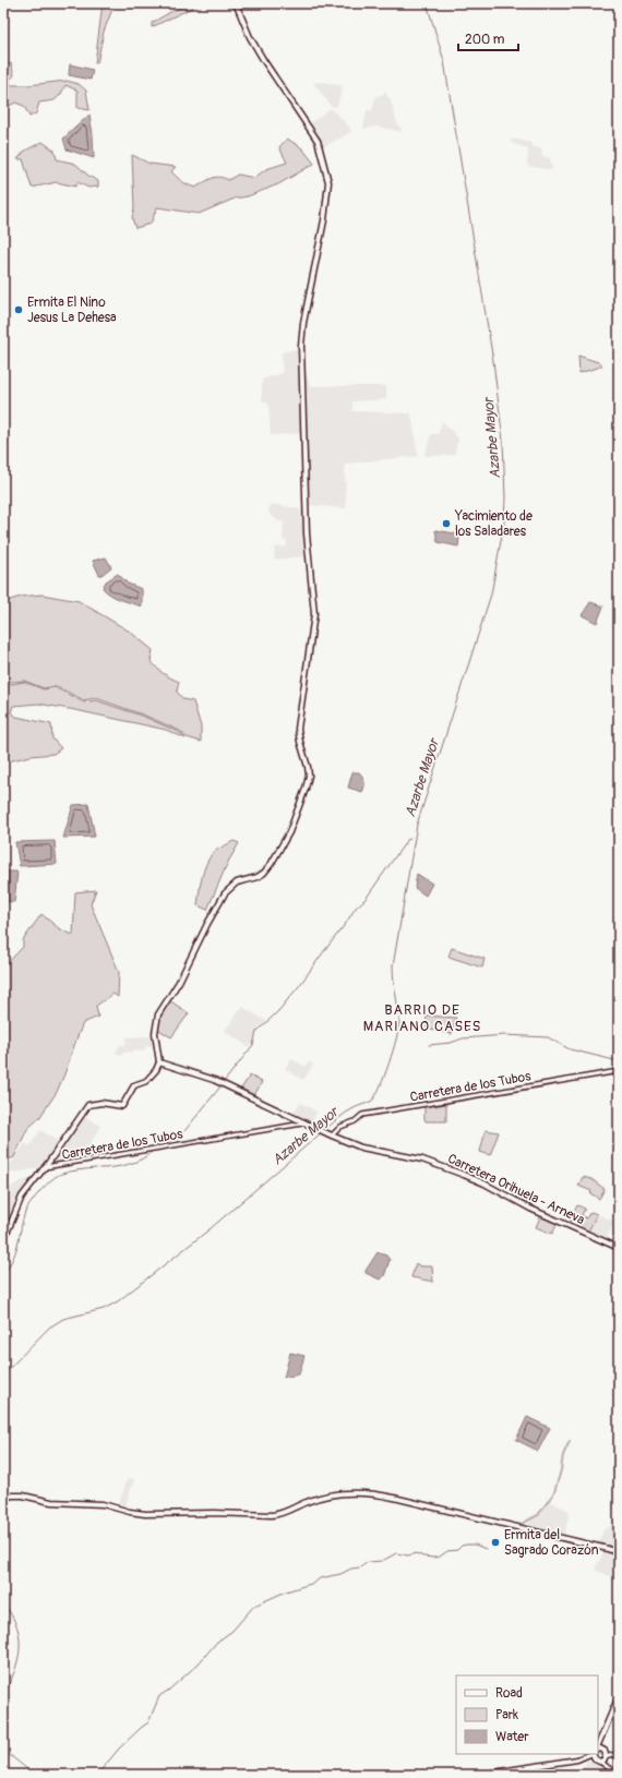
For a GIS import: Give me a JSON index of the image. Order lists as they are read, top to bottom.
{
  "streets": {
    "main road": ["Carretera Orihuela - Arneva"],
    "street": ["Carretera de los Tubos"]
  },
  "crossings": [
    ["Carretera de los Tubos", "Carretera Orihuela - Arneva"]
  ],
  "districts": ["BARRIO DE MARIANO CASES"],
  "water": ["Azarbe Mayor"],
  "places": ["Ermita El Nino Jesus La Dehesa", "Yacimiento de los Saladares", "Ermita del Sagrado Corazón"],
  "legend": ["Road", "Park", "Water"],
  "scale_bar": "200 m"
}
